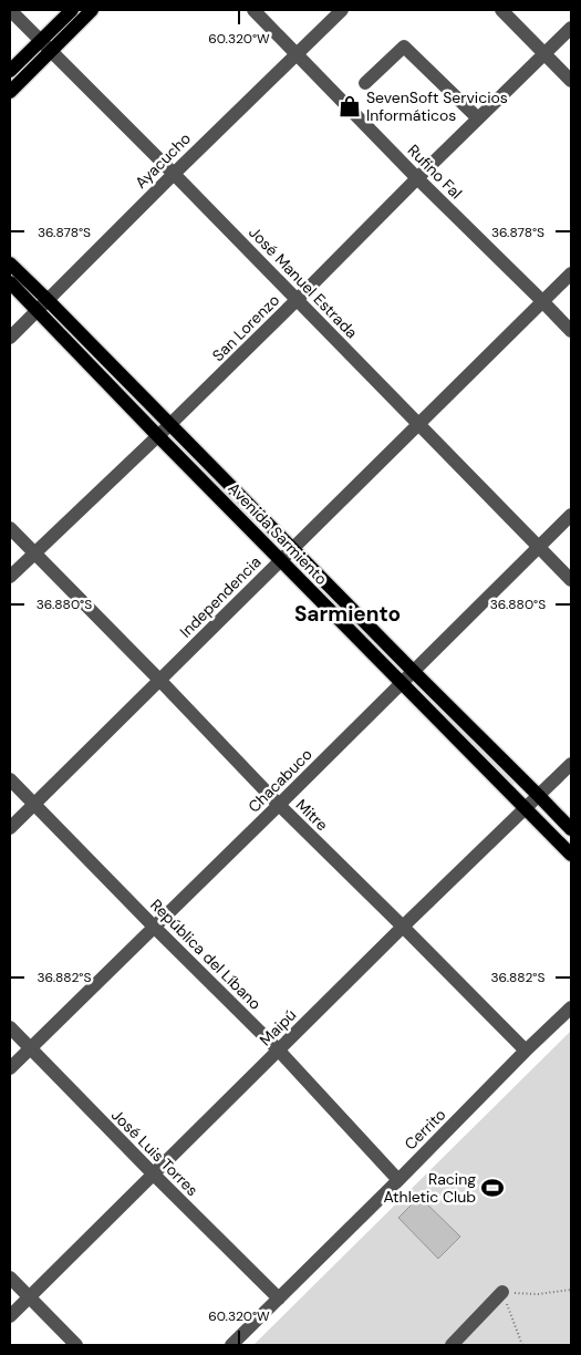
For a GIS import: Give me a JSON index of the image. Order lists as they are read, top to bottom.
{
  "streets": {
    "main road": ["Avenida Sarmiento"],
    "street": [
      "Ayacucho",
      "Rufino Fal",
      "José Manuel Estrada",
      "San Lorenzo",
      "Independencia",
      "Chacabuco",
      "Mitre",
      "República del Líbano",
      "Maipú",
      "Cerrito",
      "José Luis Torres"
    ]
  },
  "crossings": [
    ["Ayacucho", "Rufino Fal"],
    ["Ayacucho", "José Manuel Estrada"],
    ["Ayacucho", "Avenida Sarmiento"],
    ["Rufino Fal", "San Lorenzo"],
    ["Rufino Fal", "Independencia"],
    ["José Manuel Estrada", "San Lorenzo"],
    ["José Manuel Estrada", "Independencia"],
    ["José Manuel Estrada", "Chacabuco"],
    ["San Lorenzo", "Avenida Sarmiento"],
    ["San Lorenzo", "Mitre"],
    ["Avenida Sarmiento", "Independencia"],
    ["Avenida Sarmiento", "Chacabuco"],
    ["Avenida Sarmiento", "Maipú"],
    ["Independencia", "Mitre"],
    ["Independencia", "República del Líbano"],
    ["Chacabuco", "Mitre"],
    ["Chacabuco", "República del Líbano"],
    ["Chacabuco", "José Luis Torres"],
    ["Mitre", "Maipú"],
    ["Mitre", "Cerrito"],
    ["República del Líbano", "Maipú"],
    ["República del Líbano", "Cerrito"],
    ["Maipú", "José Luis Torres"],
    ["Cerrito", "José Luis Torres"]
  ],
  "districts": ["Sarmiento"],
  "places": {
    "shop": ["SevenSoft Servicios Informáticos"],
    "sports": ["Racing Athletic Club"]
  },
  "coordinates": [
    "60.320°W",
    "36.878°S",
    "36.880°S",
    "36.882°S"
  ]
}
